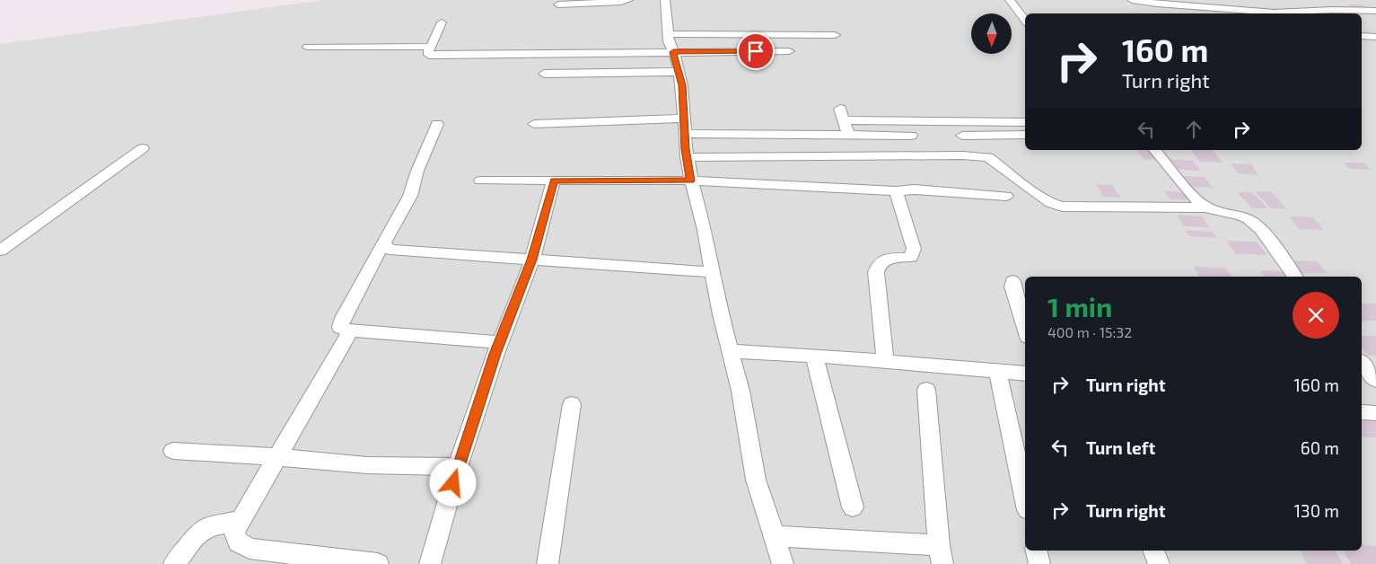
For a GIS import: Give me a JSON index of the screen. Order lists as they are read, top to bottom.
{
  "north": "bottom",
  "page": {
    "turn": ["160 m", "Turn right"],
    "heading": ["1 min", "400 m · 15:32"],
    "list": [
      {
        "name": "Turn right",
        "value": "160 m"
      },
      {
        "name": "Turn left",
        "value": "60 m"
      },
      {
        "name": "Turn right",
        "value": "130 m"
      }
    ]
  }
}
